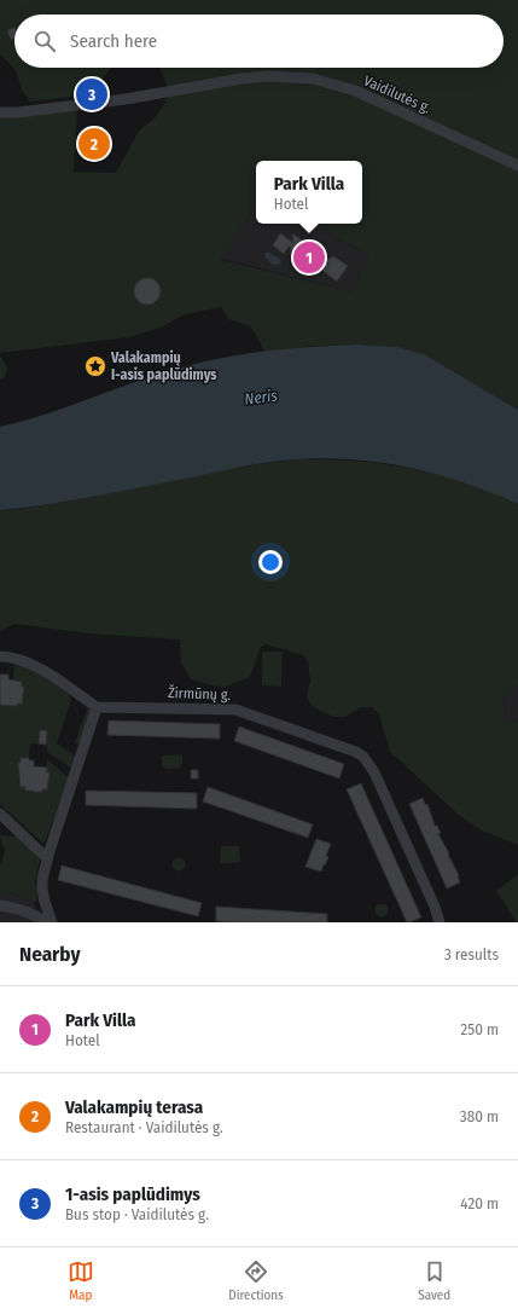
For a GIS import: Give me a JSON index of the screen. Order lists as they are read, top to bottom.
{
  "streets": {
    "street": ["Vaidilutės g.", "Žirmūnų g."]
  },
  "water": ["Neris"],
  "places": {
    "place": ["Valakampių I-asis paplūdimys"]
  },
  "page": {
    "search": "Search here",
    "pins": ["3", "2", "1"],
    "popup": ["Park Villa", "Hotel"],
    "heading": ["Nearby", "3 results"],
    "list": [
      {
        "mark": "1",
        "name": "Park Villa",
        "note": "Hotel",
        "value": "250 m"
      },
      {
        "mark": "2",
        "name": "Valakampių terasa",
        "note": "Restaurant · Vaidilutės g.",
        "value": "380 m"
      },
      {
        "mark": "3",
        "name": "1-asis paplūdimys",
        "note": "Bus stop · Vaidilutės g.",
        "value": "420 m"
      }
    ],
    "nav": ["Map", "Directions", "Saved"]
  }
}
